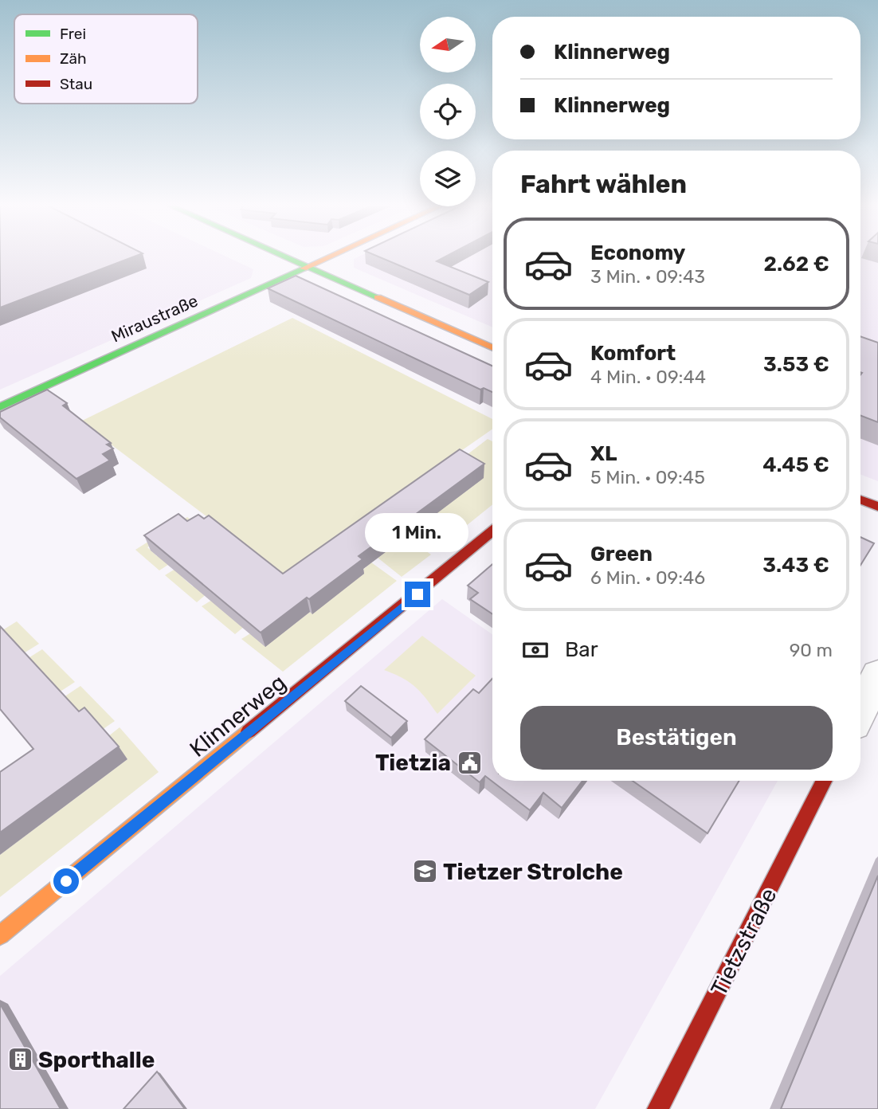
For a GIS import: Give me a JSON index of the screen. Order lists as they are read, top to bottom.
{
  "streets": {
    "street": ["Miraustraße", "Klinnerweg", "Tietzstraße"]
  },
  "places": {
    "public building": ["Tietzia"],
    "school or university": ["Tietzer Strolche"],
    "building": ["Sporthalle"]
  },
  "legend": ["Frei", "Zäh", "Stau"],
  "north": "left",
  "page": {
    "banner": ["Klinnerweg", "Klinnerweg"],
    "heading": "Fahrt wählen",
    "list": [
      {
        "name": "Economy",
        "note": "3 Min. · 09:43",
        "value": "2.62 €"
      },
      {
        "name": "Komfort",
        "note": "4 Min. · 09:44",
        "value": "3.53 €"
      },
      {
        "name": "XL",
        "note": "5 Min. · 09:45",
        "value": "4.45 €"
      },
      {
        "name": "Green",
        "note": "6 Min. · 09:46",
        "value": "3.43 €"
      }
    ],
    "bubble": "1 Min.",
    "pay": ["Bar", "90 m"],
    "buttons": "Bestätigen"
  }
}
